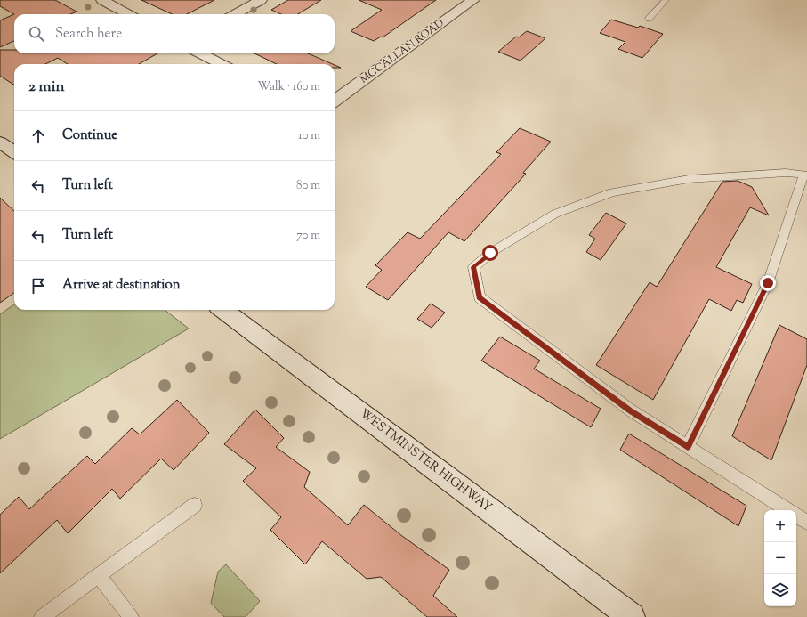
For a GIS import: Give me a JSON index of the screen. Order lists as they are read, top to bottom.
{
  "streets": {
    "street": ["MCCALLAN ROAD", "WESTMINSTER HIGHWAY"]
  },
  "page": {
    "search": "Search here",
    "heading": ["2 min", "Walk · 160 m"],
    "list": [
      ["Continue", "10 m"],
      ["Turn left", "80 m"],
      ["Turn left", "70 m"],
      "Arrive at destination"
    ],
    "map_buttons": ["+", "−"]
  }
}
